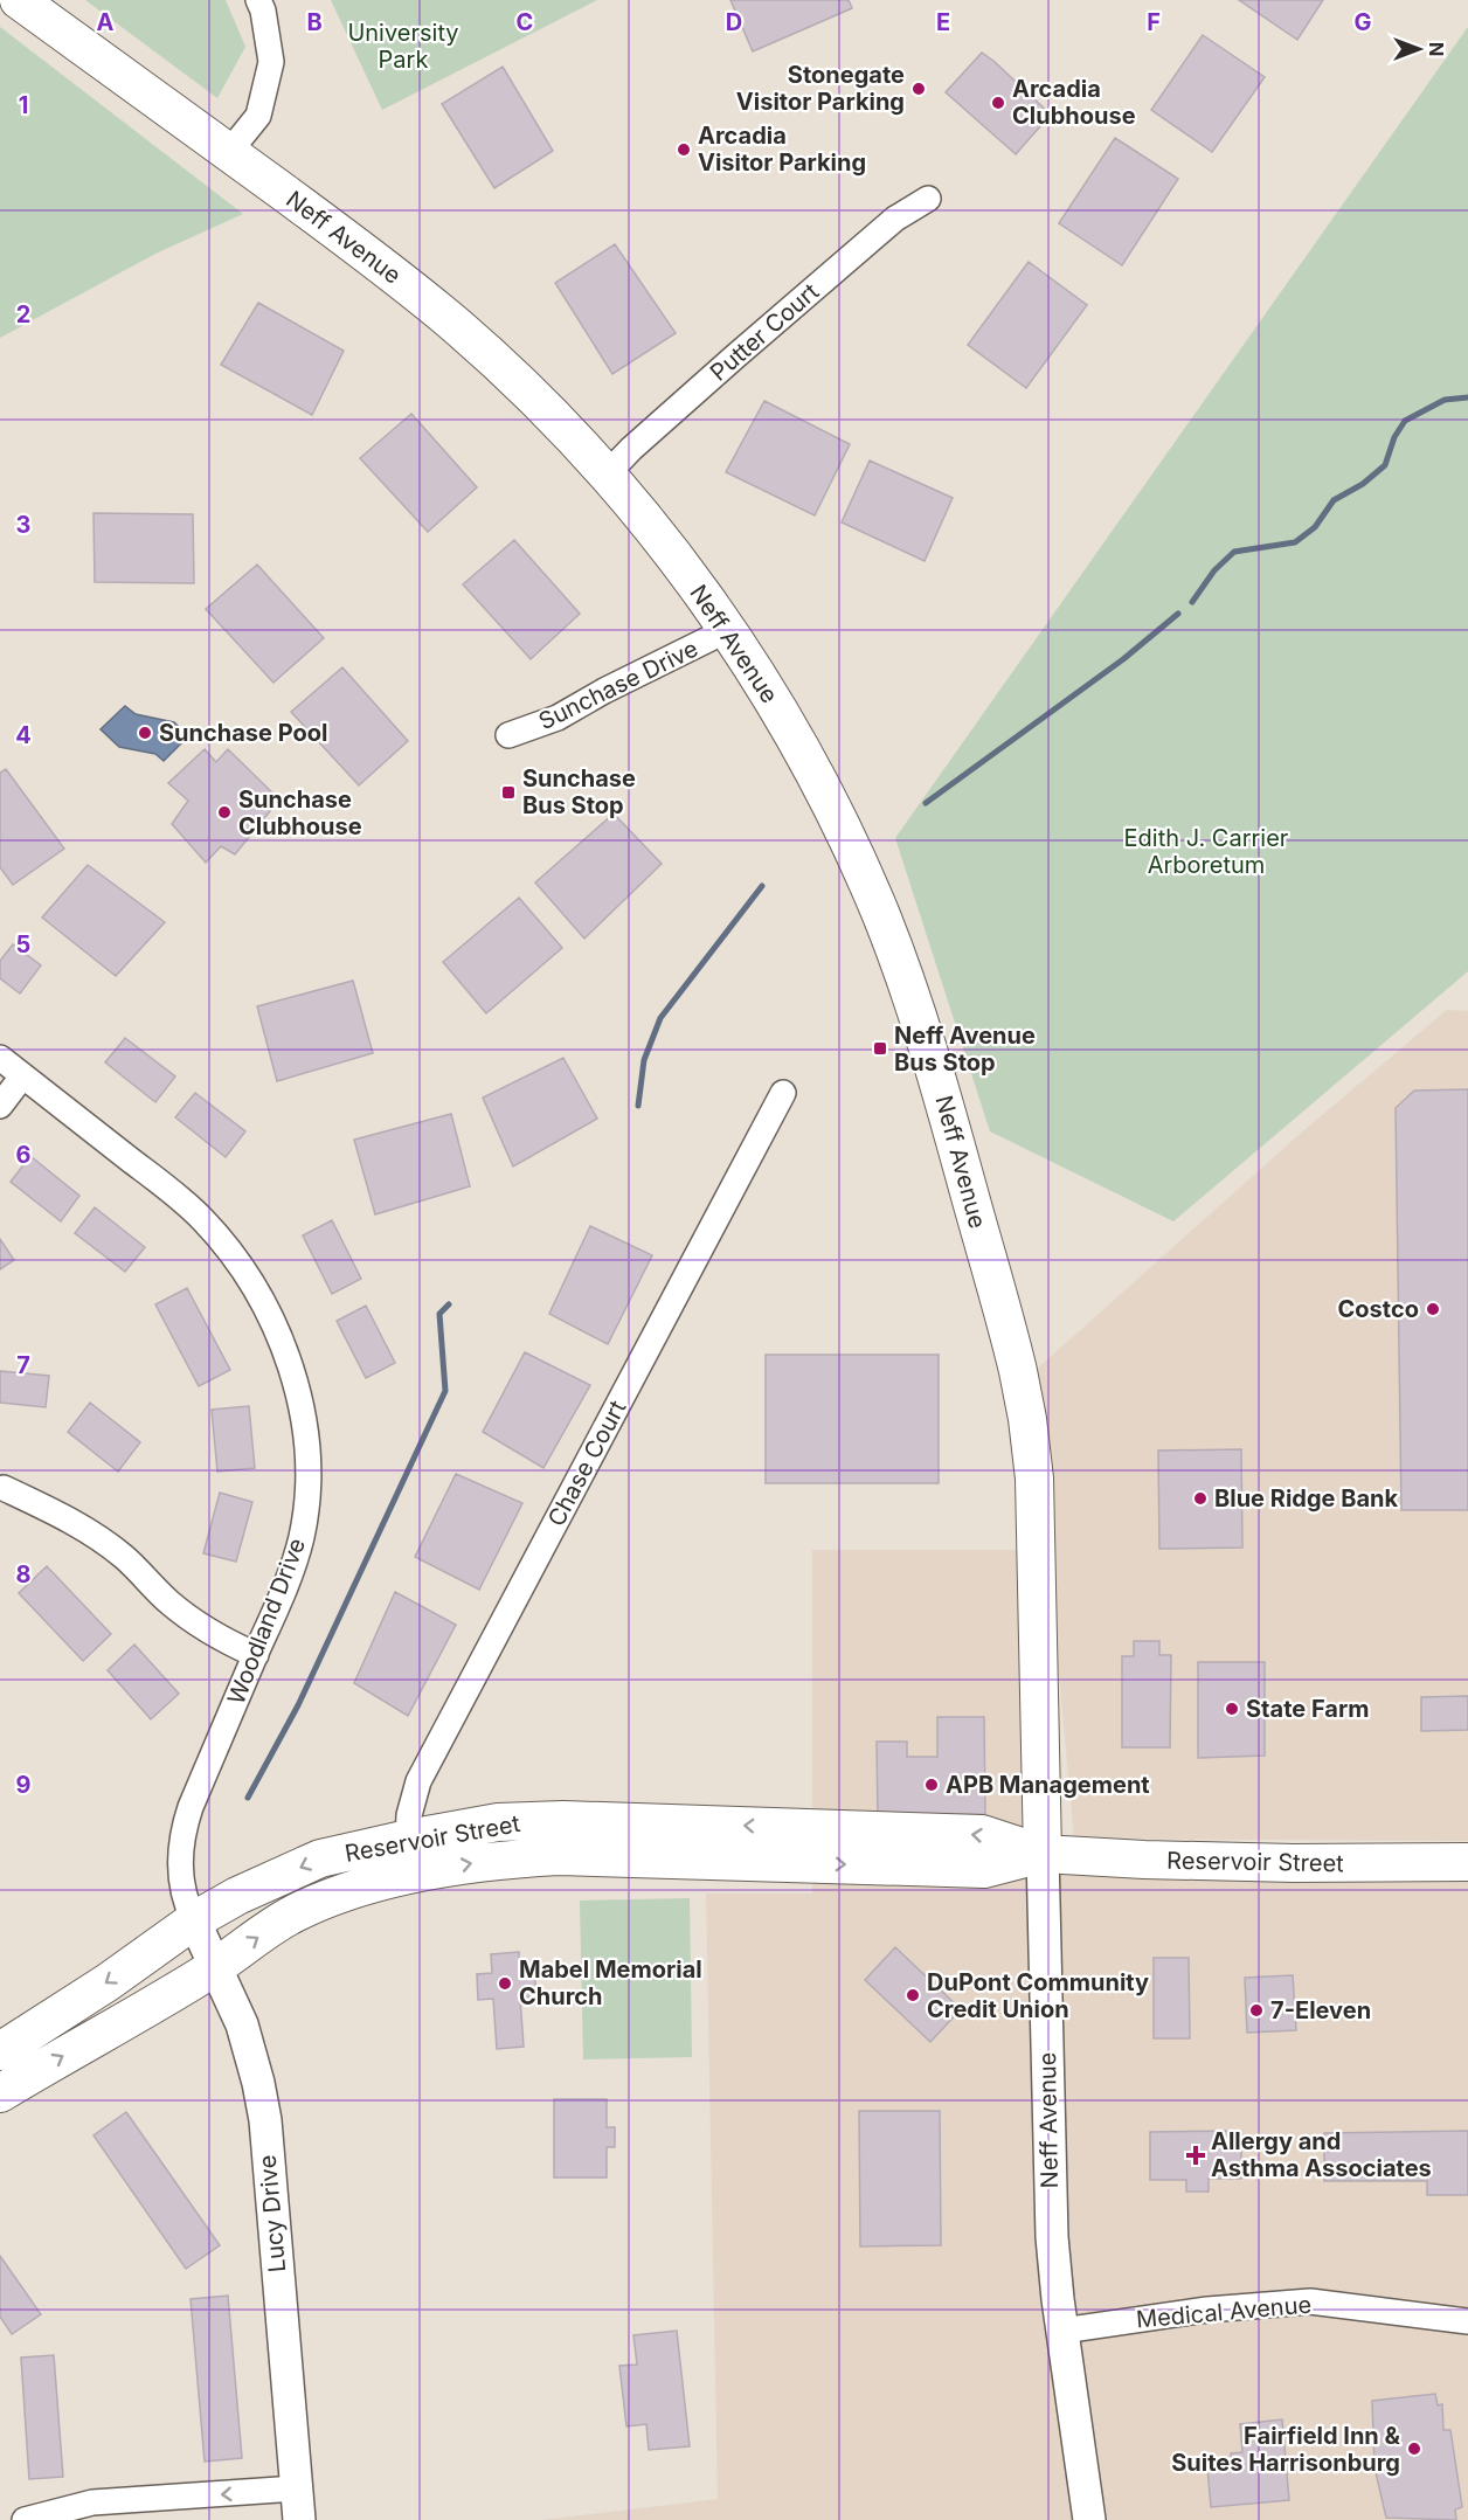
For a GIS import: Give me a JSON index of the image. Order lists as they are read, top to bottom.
{
  "streets": {
    "main road": ["Neff Avenue", "Reservoir Street"],
    "street": [
      "Putter Court",
      "Sunchase Drive",
      "Chase Court",
      "Woodland Drive",
      "Lucy Drive",
      "Medical Avenue"
    ]
  },
  "crossings": [
    ["Neff Avenue", "Putter Court"],
    ["Neff Avenue", "Sunchase Drive"],
    ["Neff Avenue", "Reservoir Street"],
    ["Neff Avenue", "Medical Avenue"],
    ["Chase Court", "Reservoir Street"],
    ["Woodland Drive", "Reservoir Street"],
    ["Woodland Drive", "Lucy Drive"],
    ["Reservoir Street", "Lucy Drive"]
  ],
  "parks": ["University Park", "Edith J. Carrier Arboretum"],
  "places": {
    "other": [
      "Stonegate Visitor Parking",
      "Arcadia Clubhouse",
      "Arcadia Visitor Parking",
      "Sunchase Pool",
      "Sunchase Clubhouse",
      "Costco",
      "Blue Ridge Bank",
      "State Farm",
      "APB Management",
      "Mabel Memorial Church",
      "DuPont Community Credit Union",
      "7-Eleven",
      "Fairfield Inn & Suites Harrisonburg"
    ],
    "transit": ["Sunchase Bus Stop", "Neff Avenue Bus Stop"],
    "health": ["Allergy and Asthma Associates"]
  },
  "north": "right",
  "grid": {
    "columns": [
      "A",
      "B",
      "C",
      "D",
      "E",
      "F",
      "G"
    ],
    "rows": [
      "1",
      "2",
      "3",
      "4",
      "5",
      "6",
      "7",
      "8",
      "9"
    ]
  }
}
